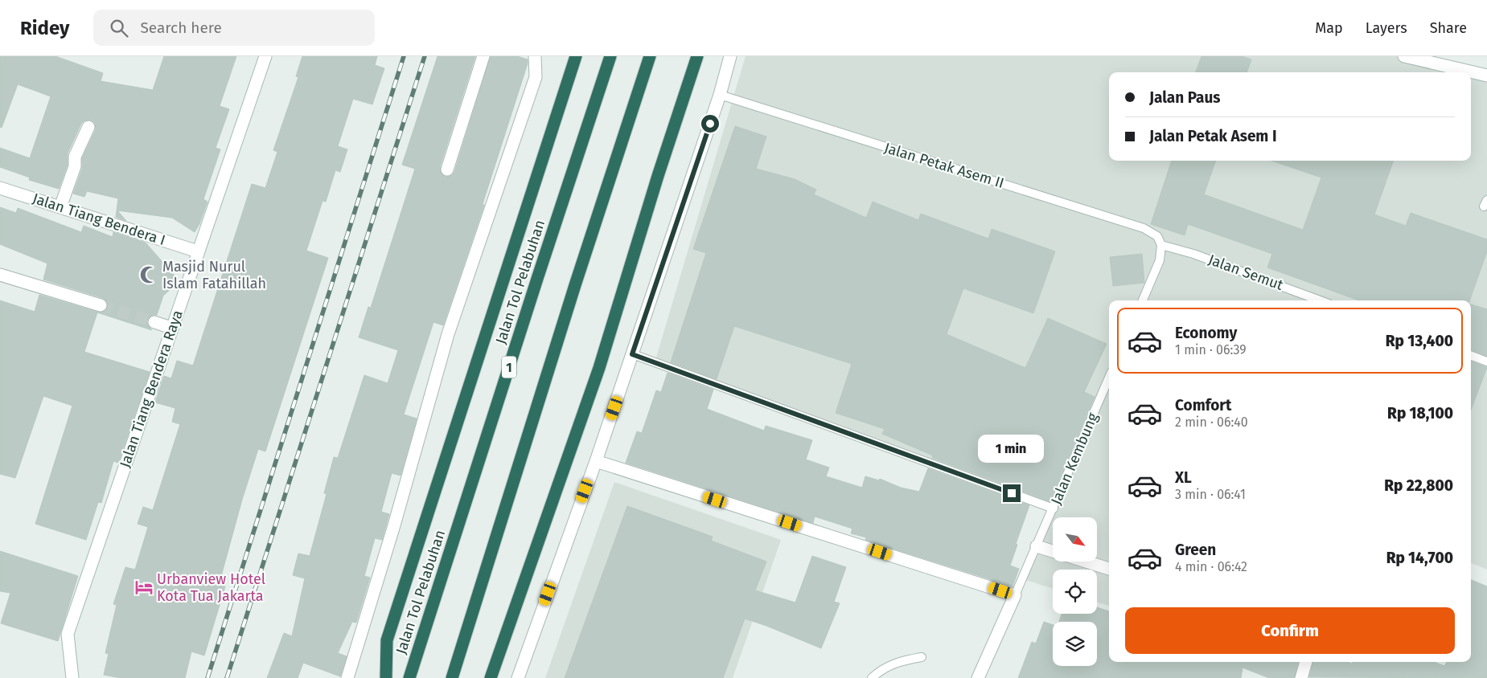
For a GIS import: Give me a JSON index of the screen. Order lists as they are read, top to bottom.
{
  "streets": {
    "highway": ["Jalan Tol Pelabuhan", "1"],
    "street": ["Jalan Tiang Bendera I", "Jalan Tiang Bendera Raya", "Jalan Kembung"],
    "lane": ["Jalan Petak Asem II", "Jalan Semut"]
  },
  "crossings": [
    ["Jalan Petak Asem II", "Jalan Semut"],
    ["Jalan Tiang Bendera I", "Jalan Tiang Bendera Raya"]
  ],
  "places": {
    "mosque": ["Masjid Nurul Islam Fatahillah"],
    "hotel": ["Urbanview Hotel Kota Tua Jakarta"]
  },
  "north": "bottom right",
  "page": {
    "header": "Ridey",
    "search": "Search here",
    "nav": ["Map", "Layers", "Share"],
    "banner": ["Jalan Paus", "Jalan Petak Asem I"],
    "list": [
      {
        "name": "Economy",
        "note": "1 min · 06:39",
        "value": "Rp 13,400"
      },
      {
        "name": "Comfort",
        "note": "2 min · 06:40",
        "value": "Rp 18,100"
      },
      {
        "name": "XL",
        "note": "3 min · 06:41",
        "value": "Rp 22,800"
      },
      {
        "name": "Green",
        "note": "4 min · 06:42",
        "value": "Rp 14,700"
      }
    ],
    "bubble": "1 min",
    "buttons": "Confirm"
  }
}
